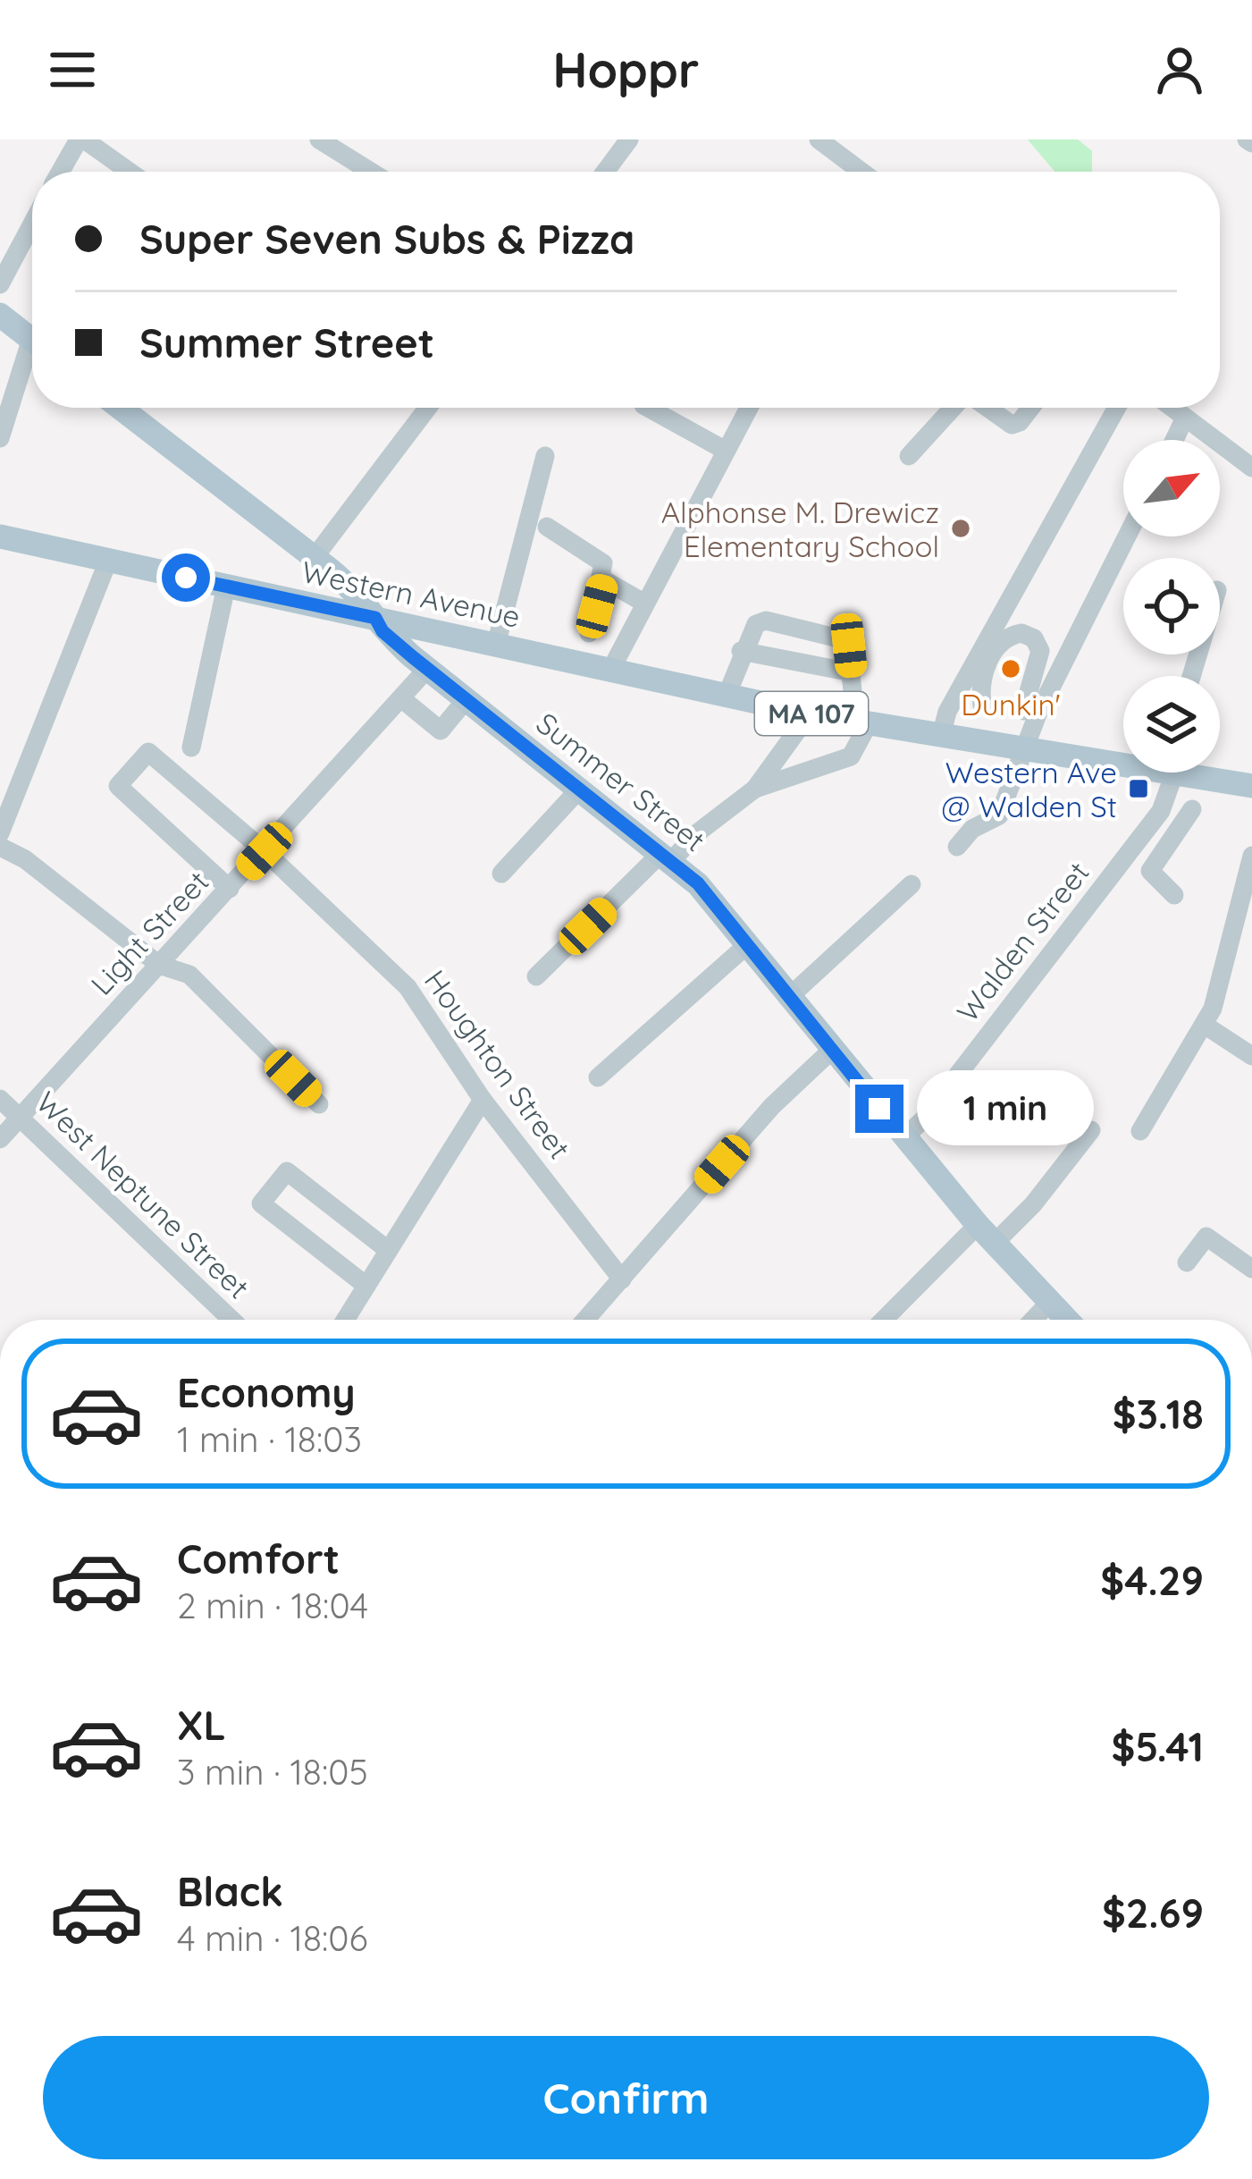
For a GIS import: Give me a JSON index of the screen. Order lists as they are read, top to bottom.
{
  "streets": {
    "main road": ["Western Avenue", "MA 107", "Summer Street"],
    "street": [
      "Light Street",
      "Walden Street",
      "Houghton Street",
      "West Neptune Street"
    ]
  },
  "crossings": [
    ["Western Avenue", "Summer Street"],
    ["Summer Street", "Light Street"],
    ["Summer Street", "Walden Street"],
    ["Light Street", "Houghton Street"],
    ["Light Street", "West Neptune Street"]
  ],
  "places": {
    "other": ["Alphonse M. Drewicz Elementary School", "Dunkin'"],
    "transit": ["Western Ave @ Walden St"]
  },
  "north": "top right",
  "page": {
    "header": "Hoppr",
    "banner": ["Super Seven Subs & Pizza", "Summer Street"],
    "bubble": "1 min",
    "list": [
      {
        "name": "Economy",
        "note": "1 min · 18:03",
        "value": "$3.18"
      },
      {
        "name": "Comfort",
        "note": "2 min · 18:04",
        "value": "$4.29"
      },
      {
        "name": "XL",
        "note": "3 min · 18:05",
        "value": "$5.41"
      },
      {
        "name": "Black",
        "note": "4 min · 18:06",
        "value": "$2.69"
      }
    ],
    "buttons": "Confirm"
  }
}
